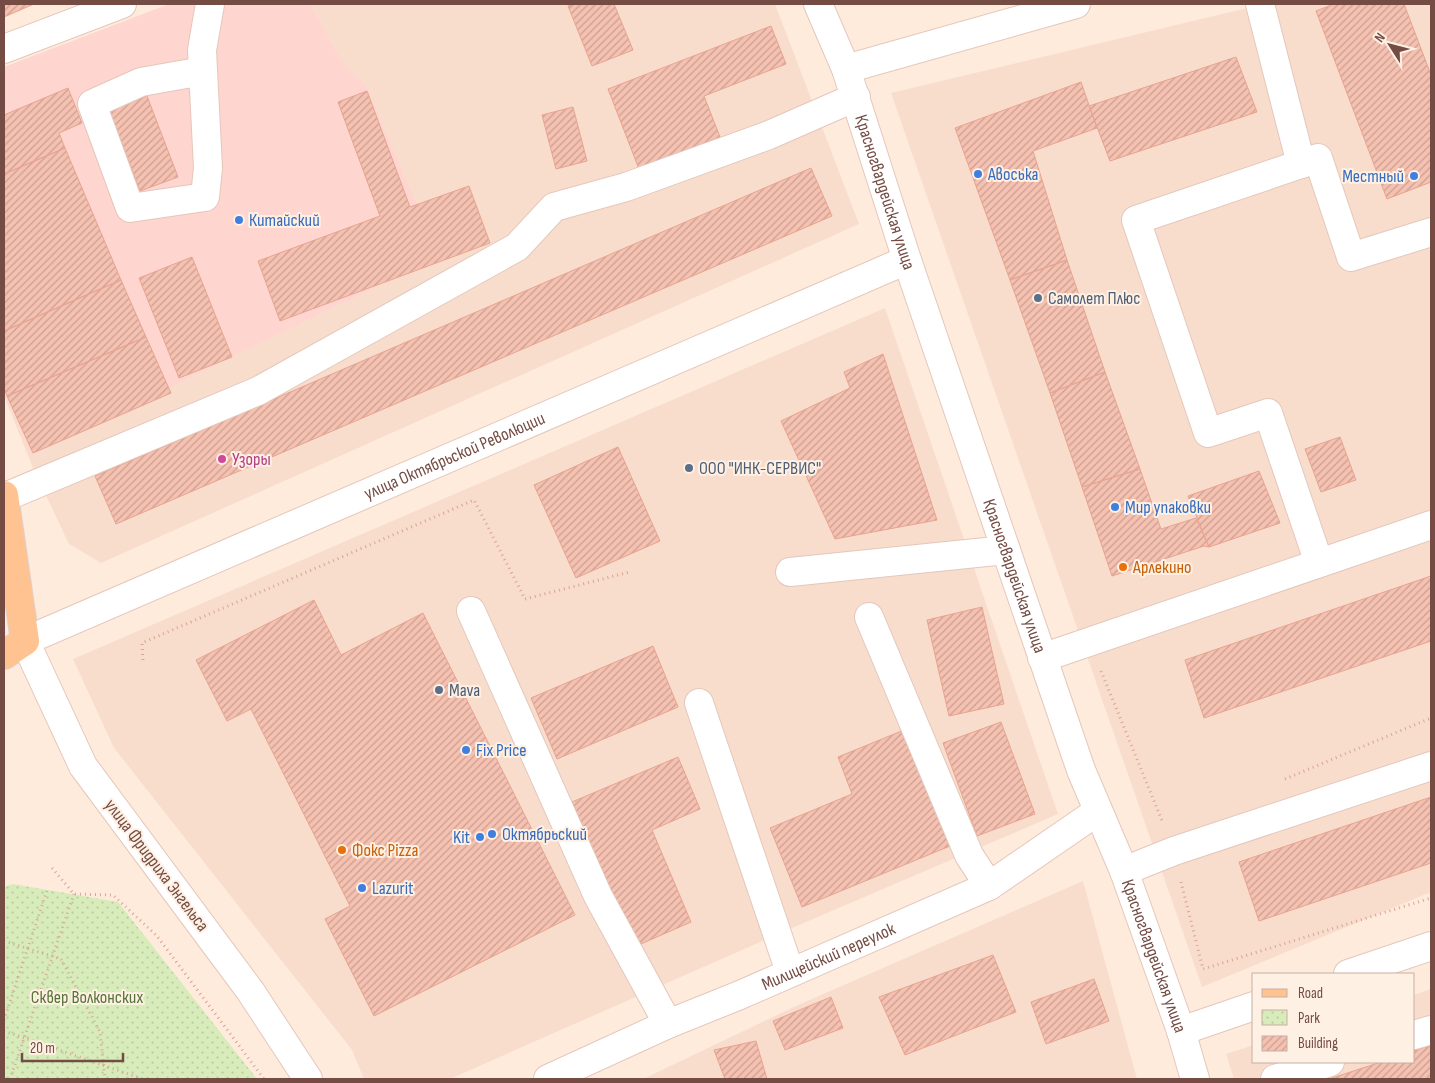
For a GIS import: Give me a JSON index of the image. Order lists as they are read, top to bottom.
{
  "streets": {
    "main road": ["улица Фридриха Энгельса"],
    "street": ["Красногвардейская улица", "улица Октябрьской Революции", "Милицейский переулок"]
  },
  "crossings": [
    ["Красногвардейская улица", "улица Октябрьской Революции"],
    ["Красногвардейская улица", "Милицейский переулок"],
    ["улица Октябрьской Революции", "улица Фридриха Энгельса"]
  ],
  "parks": ["Сквер Волконских"],
  "places": [
    "Авоська",
    "Местный",
    "Китайский",
    "Самолет Плюс",
    "Узоры",
    "ООО \"ИНК-СЕРВИС\"",
    "Мир упаковки",
    "Арлекино",
    "Mava",
    "Fix Price",
    "Октябрьский",
    "Kit",
    "Фокс Pizza",
    "Lazurit"
  ],
  "legend": ["Road", "Park", "Building"],
  "scale_bar": "20 m",
  "north": "top left"
}
